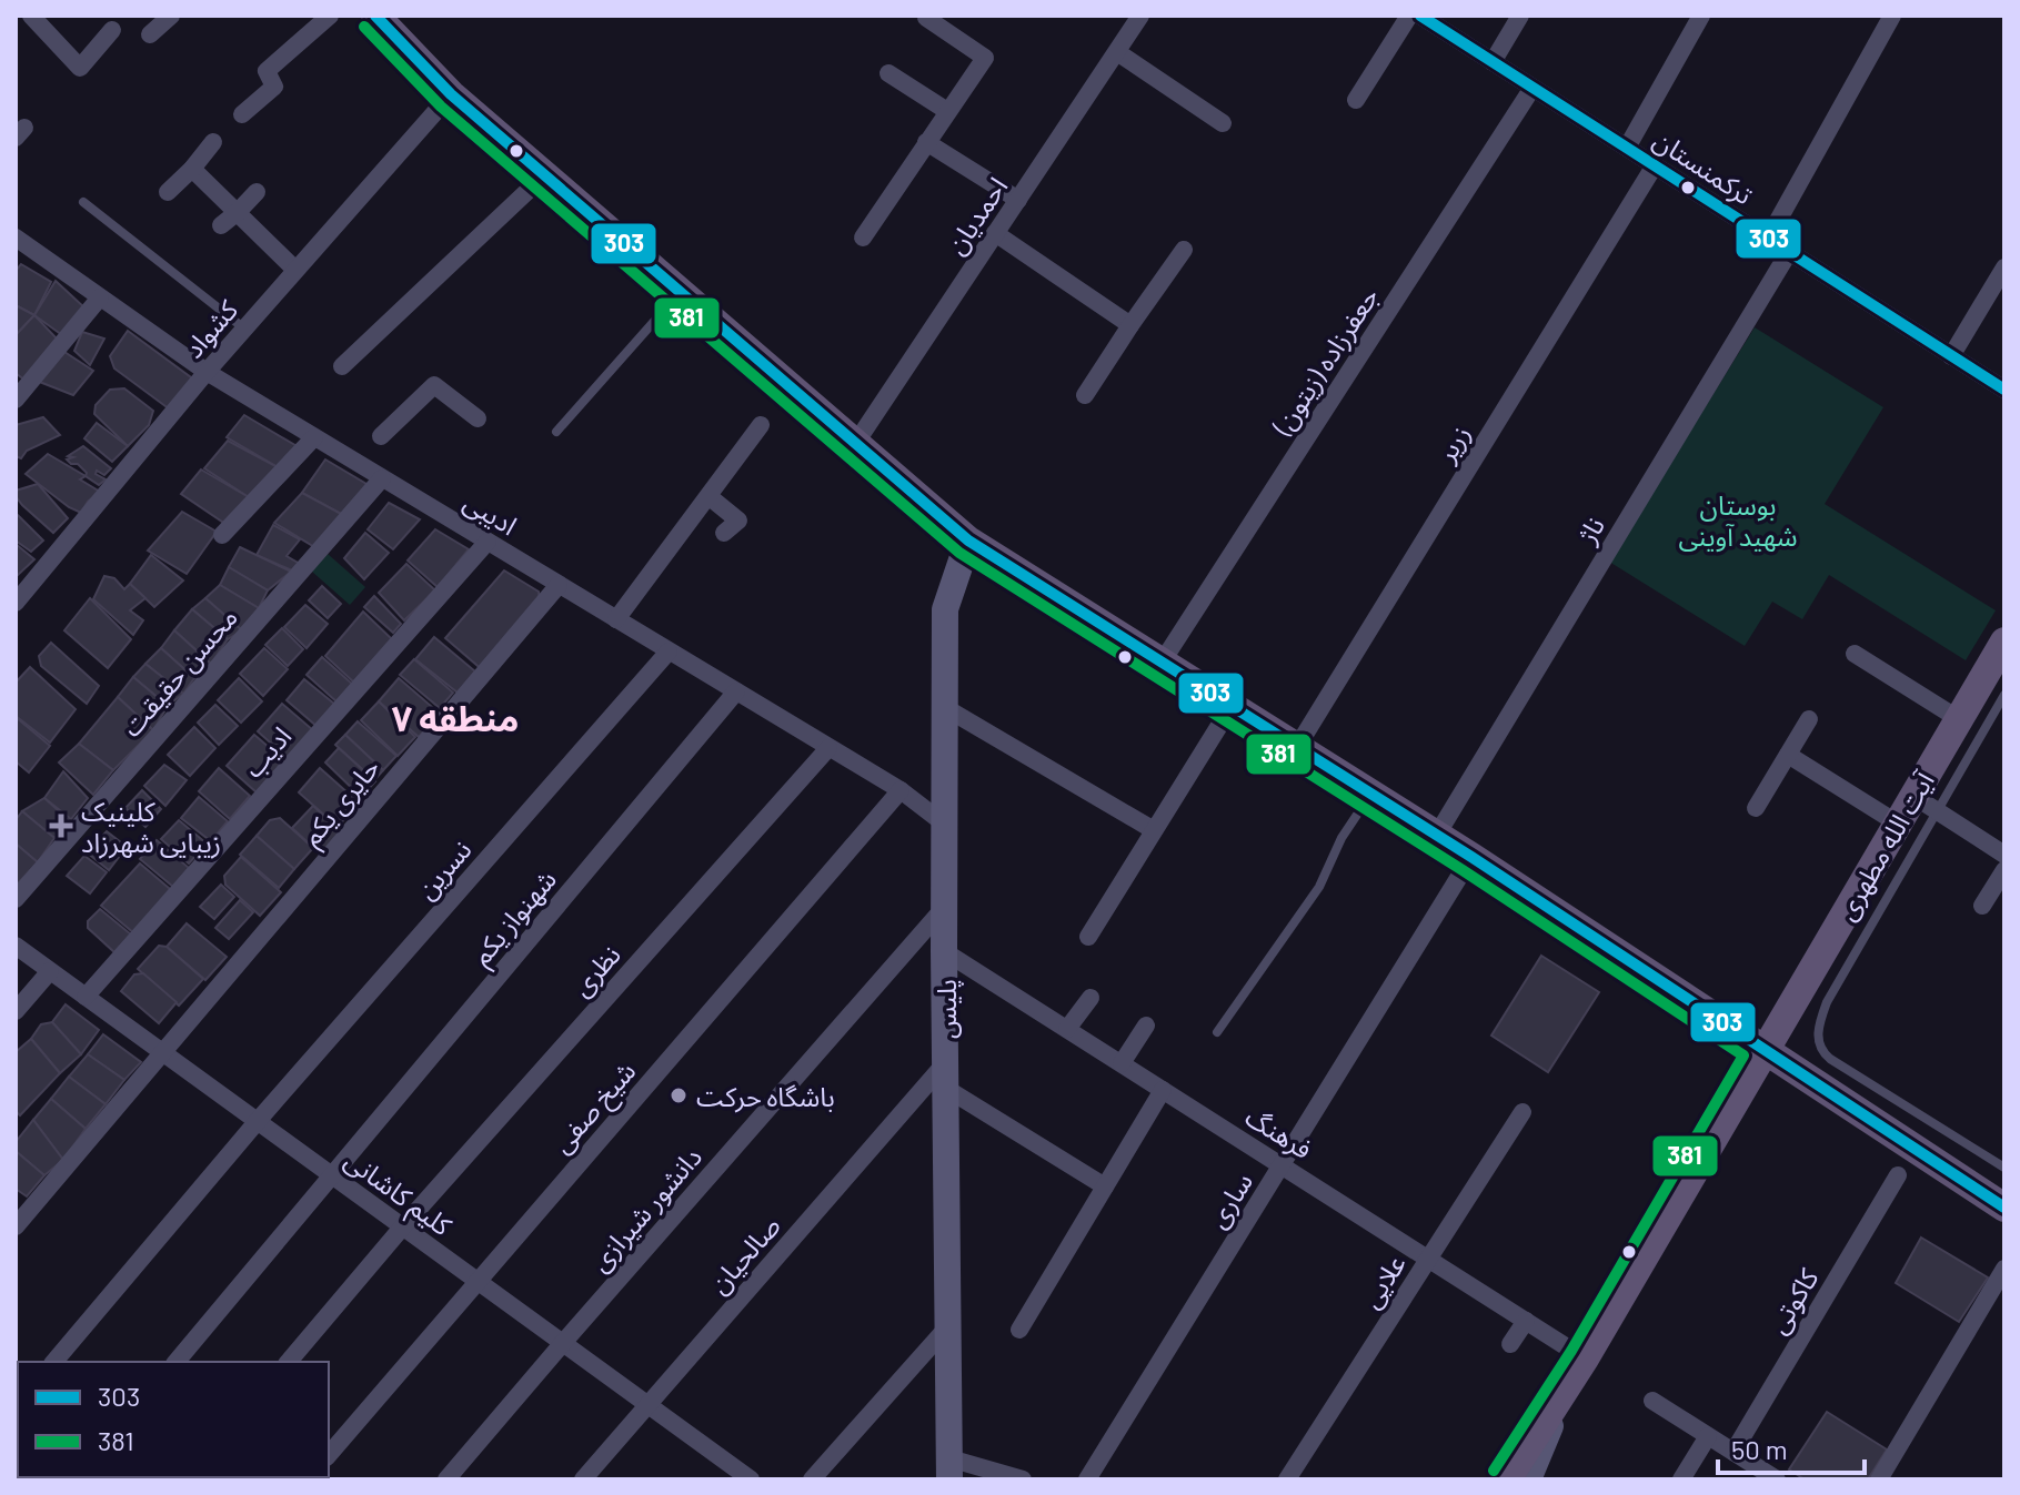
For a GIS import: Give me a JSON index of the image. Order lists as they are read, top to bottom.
{
  "streets": {
    "main road": ["آیت الله مطهری", "پلیس"],
    "street": [
      "ترکمنستان",
      "احمدیان",
      "کشواد",
      "جعفرزاده (زیتون)",
      "زریر",
      "ادیبی",
      "ناژ",
      "محسن حقیقت",
      "ادیب",
      "حایری یکم",
      "نسرین",
      "شهنواز یکم",
      "نظری",
      "شیخ صفی",
      "فرهنگ",
      "کلیم کاشانی",
      "ساری",
      "دانشور شیرازی",
      "صالحیان",
      "علایی",
      "کاکوتی"
    ]
  },
  "crossings": [
    ["ترکمنستان", "جعفرزاده (زیتون)"],
    ["ترکمنستان", "زریر"],
    ["ترکمنستان", "ناژ"],
    ["کشواد", "ادیبی"],
    ["ادیبی", "محسن حقیقت"],
    ["ادیبی", "ادیب"],
    ["ادیبی", "حایری یکم"],
    ["ادیبی", "نسرین"],
    ["ادیبی", "شهنواز یکم"],
    ["ادیبی", "نظری"],
    ["ادیبی", "پلیس"],
    ["ادیبی", "شیخ صفی"],
    ["ادیب", "کلیم کاشانی"],
    ["حایری یکم", "کلیم کاشانی"],
    ["آیت الله مطهری", "فرهنگ"],
    ["نسرین", "کلیم کاشانی"],
    ["شهنواز یکم", "کلیم کاشانی"],
    ["نظری", "کلیم کاشانی"],
    ["پلیس", "فرهنگ"],
    ["پلیس", "دانشور شیرازی"],
    ["پلیس", "صالحیان"],
    ["شیخ صفی", "کلیم کاشانی"],
    ["فرهنگ", "ساری"],
    ["فرهنگ", "علایی"],
    ["کلیم کاشانی", "دانشور شیرازی"],
    ["کلیم کاشانی", "صالحیان"]
  ],
  "districts": ["منطقه ۷"],
  "parks": ["بوستان شهید آوینی"],
  "places": {
    "health": ["کلینیک زیبایی شهرزاد"],
    "other": ["باشگاه حرکت"]
  },
  "lines": ["transit line 303", "transit line 381"],
  "legend": ["303", "381"],
  "scale_bar": "50 m"
}
